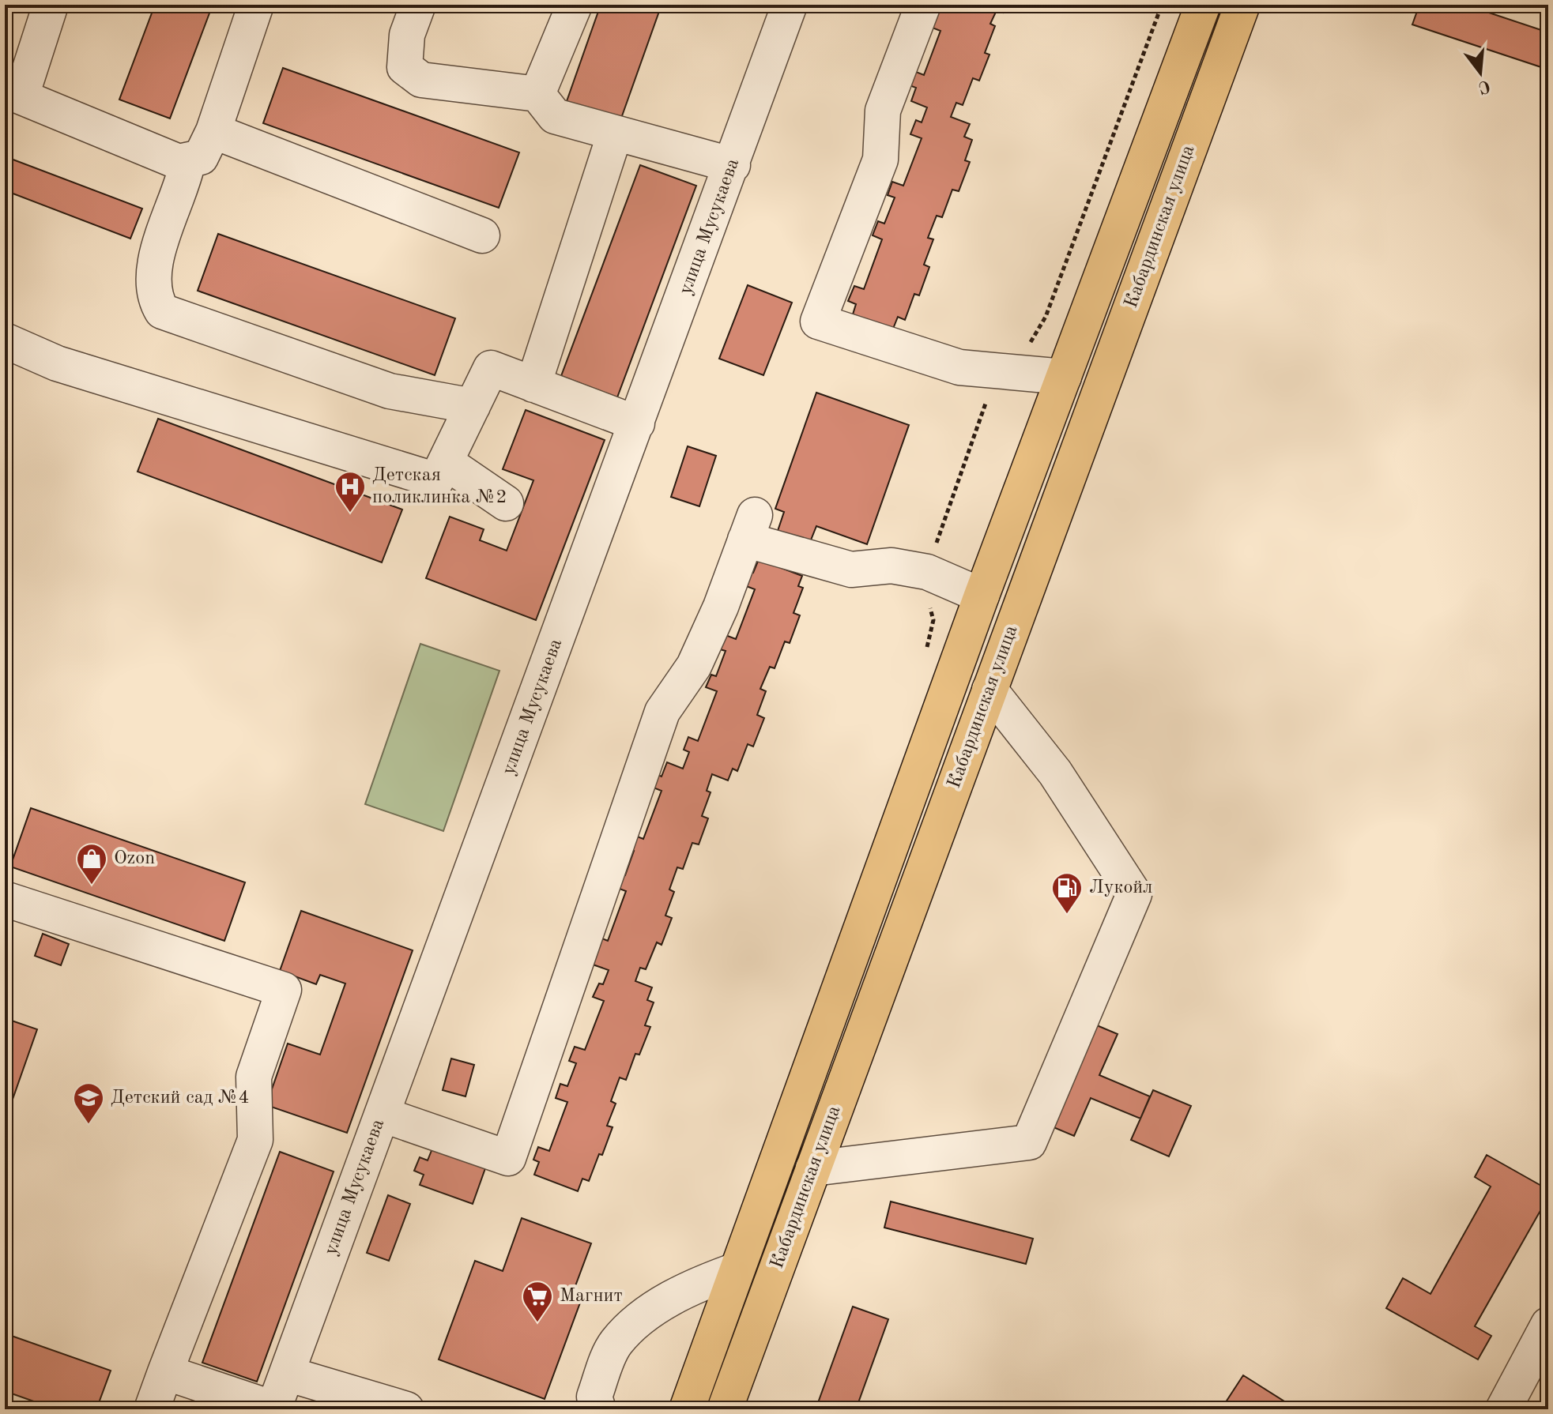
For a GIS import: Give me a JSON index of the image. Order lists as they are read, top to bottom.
{
  "streets": {
    "main road": ["Кабардинская улица"],
    "street": ["улица Мусукаева"]
  },
  "places": {
    "hospital": ["Детская поликлинка №2"],
    "shop": ["Ozon"],
    "fuel station": ["Лукойл"],
    "school or university": ["Детский сад №4"],
    "supermarket": ["Магнит"]
  },
  "north": "bottom"
}
